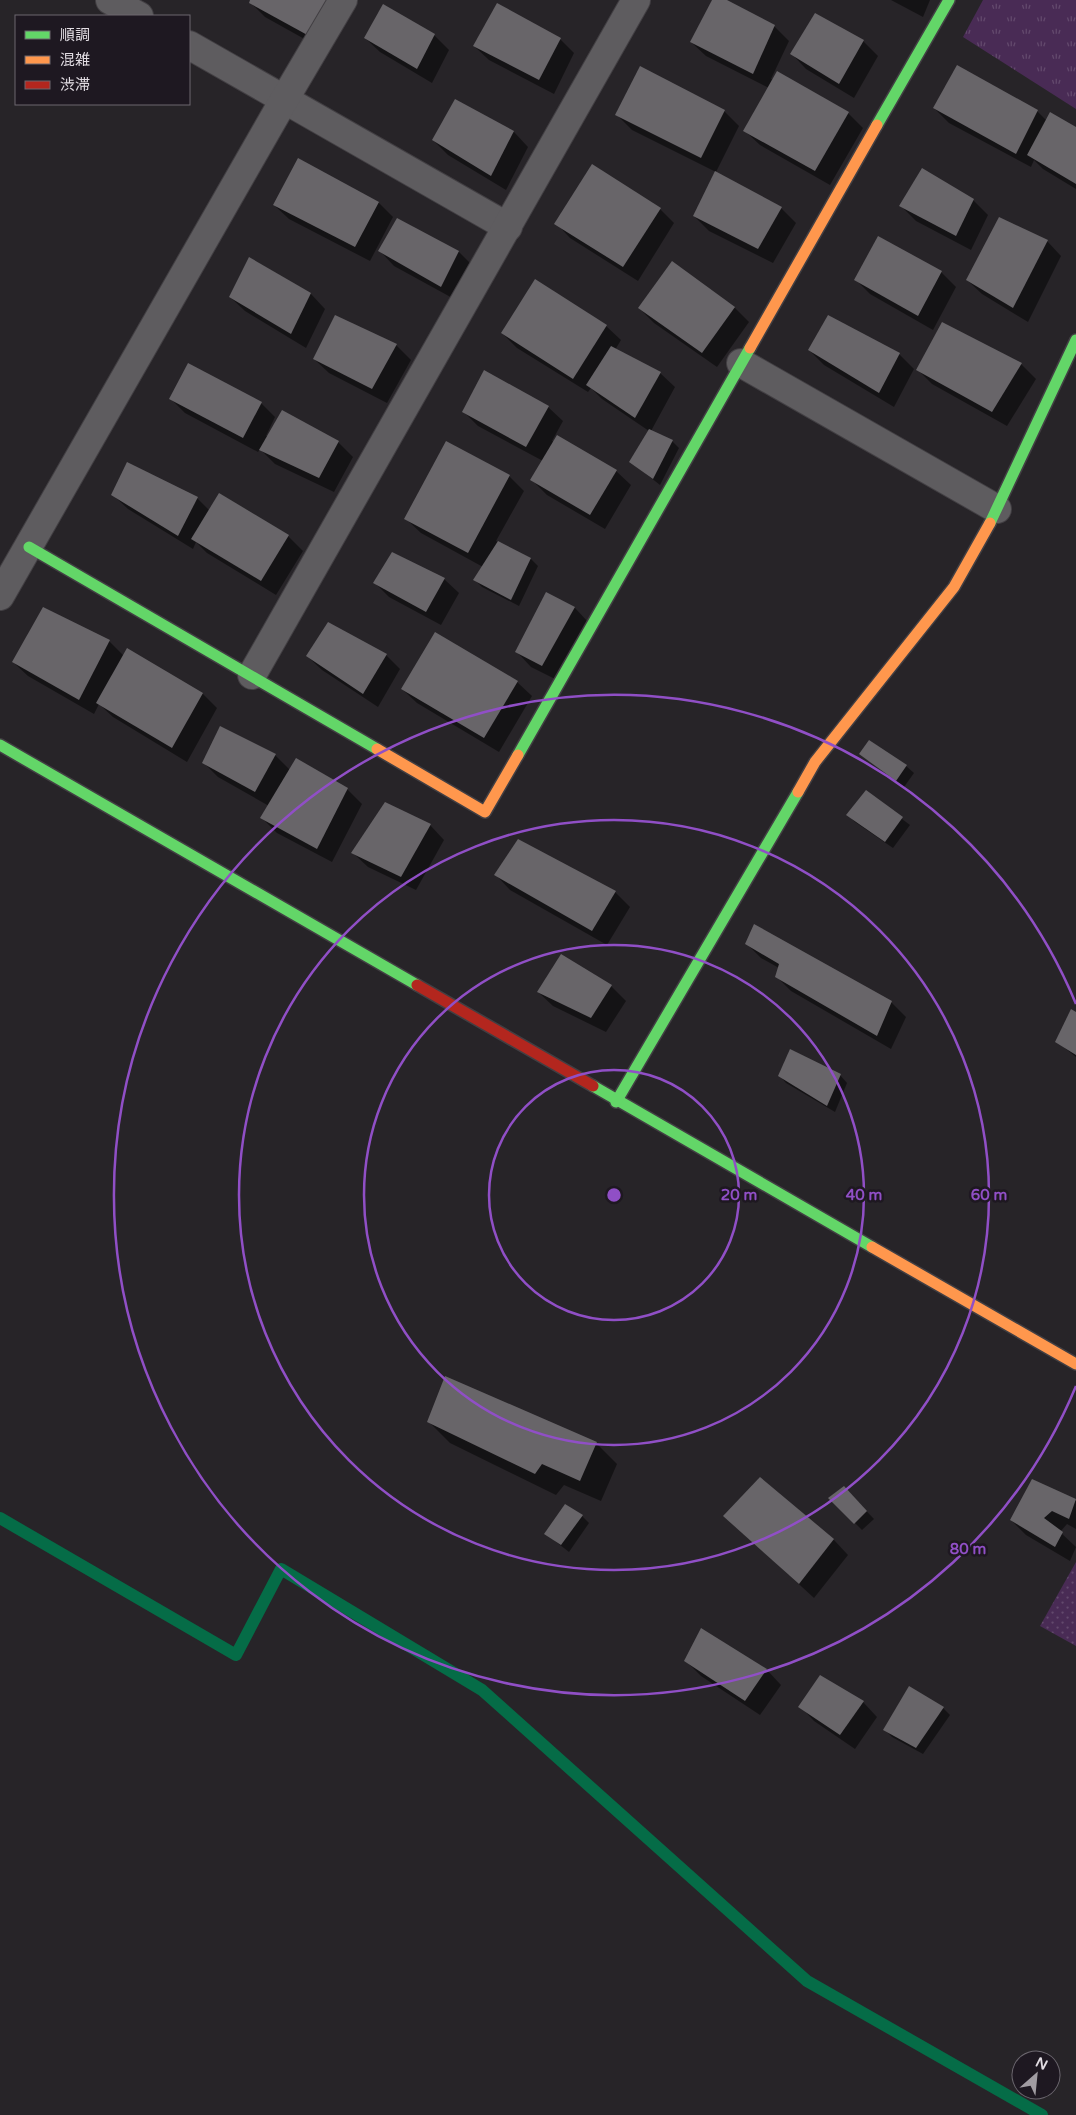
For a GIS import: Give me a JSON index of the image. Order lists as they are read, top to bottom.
{
  "legend": ["順調", "混雑", "渋滞"],
  "north": "top right",
  "rings": [
    "20 m",
    "40 m",
    "60 m",
    "80 m"
  ]
}
